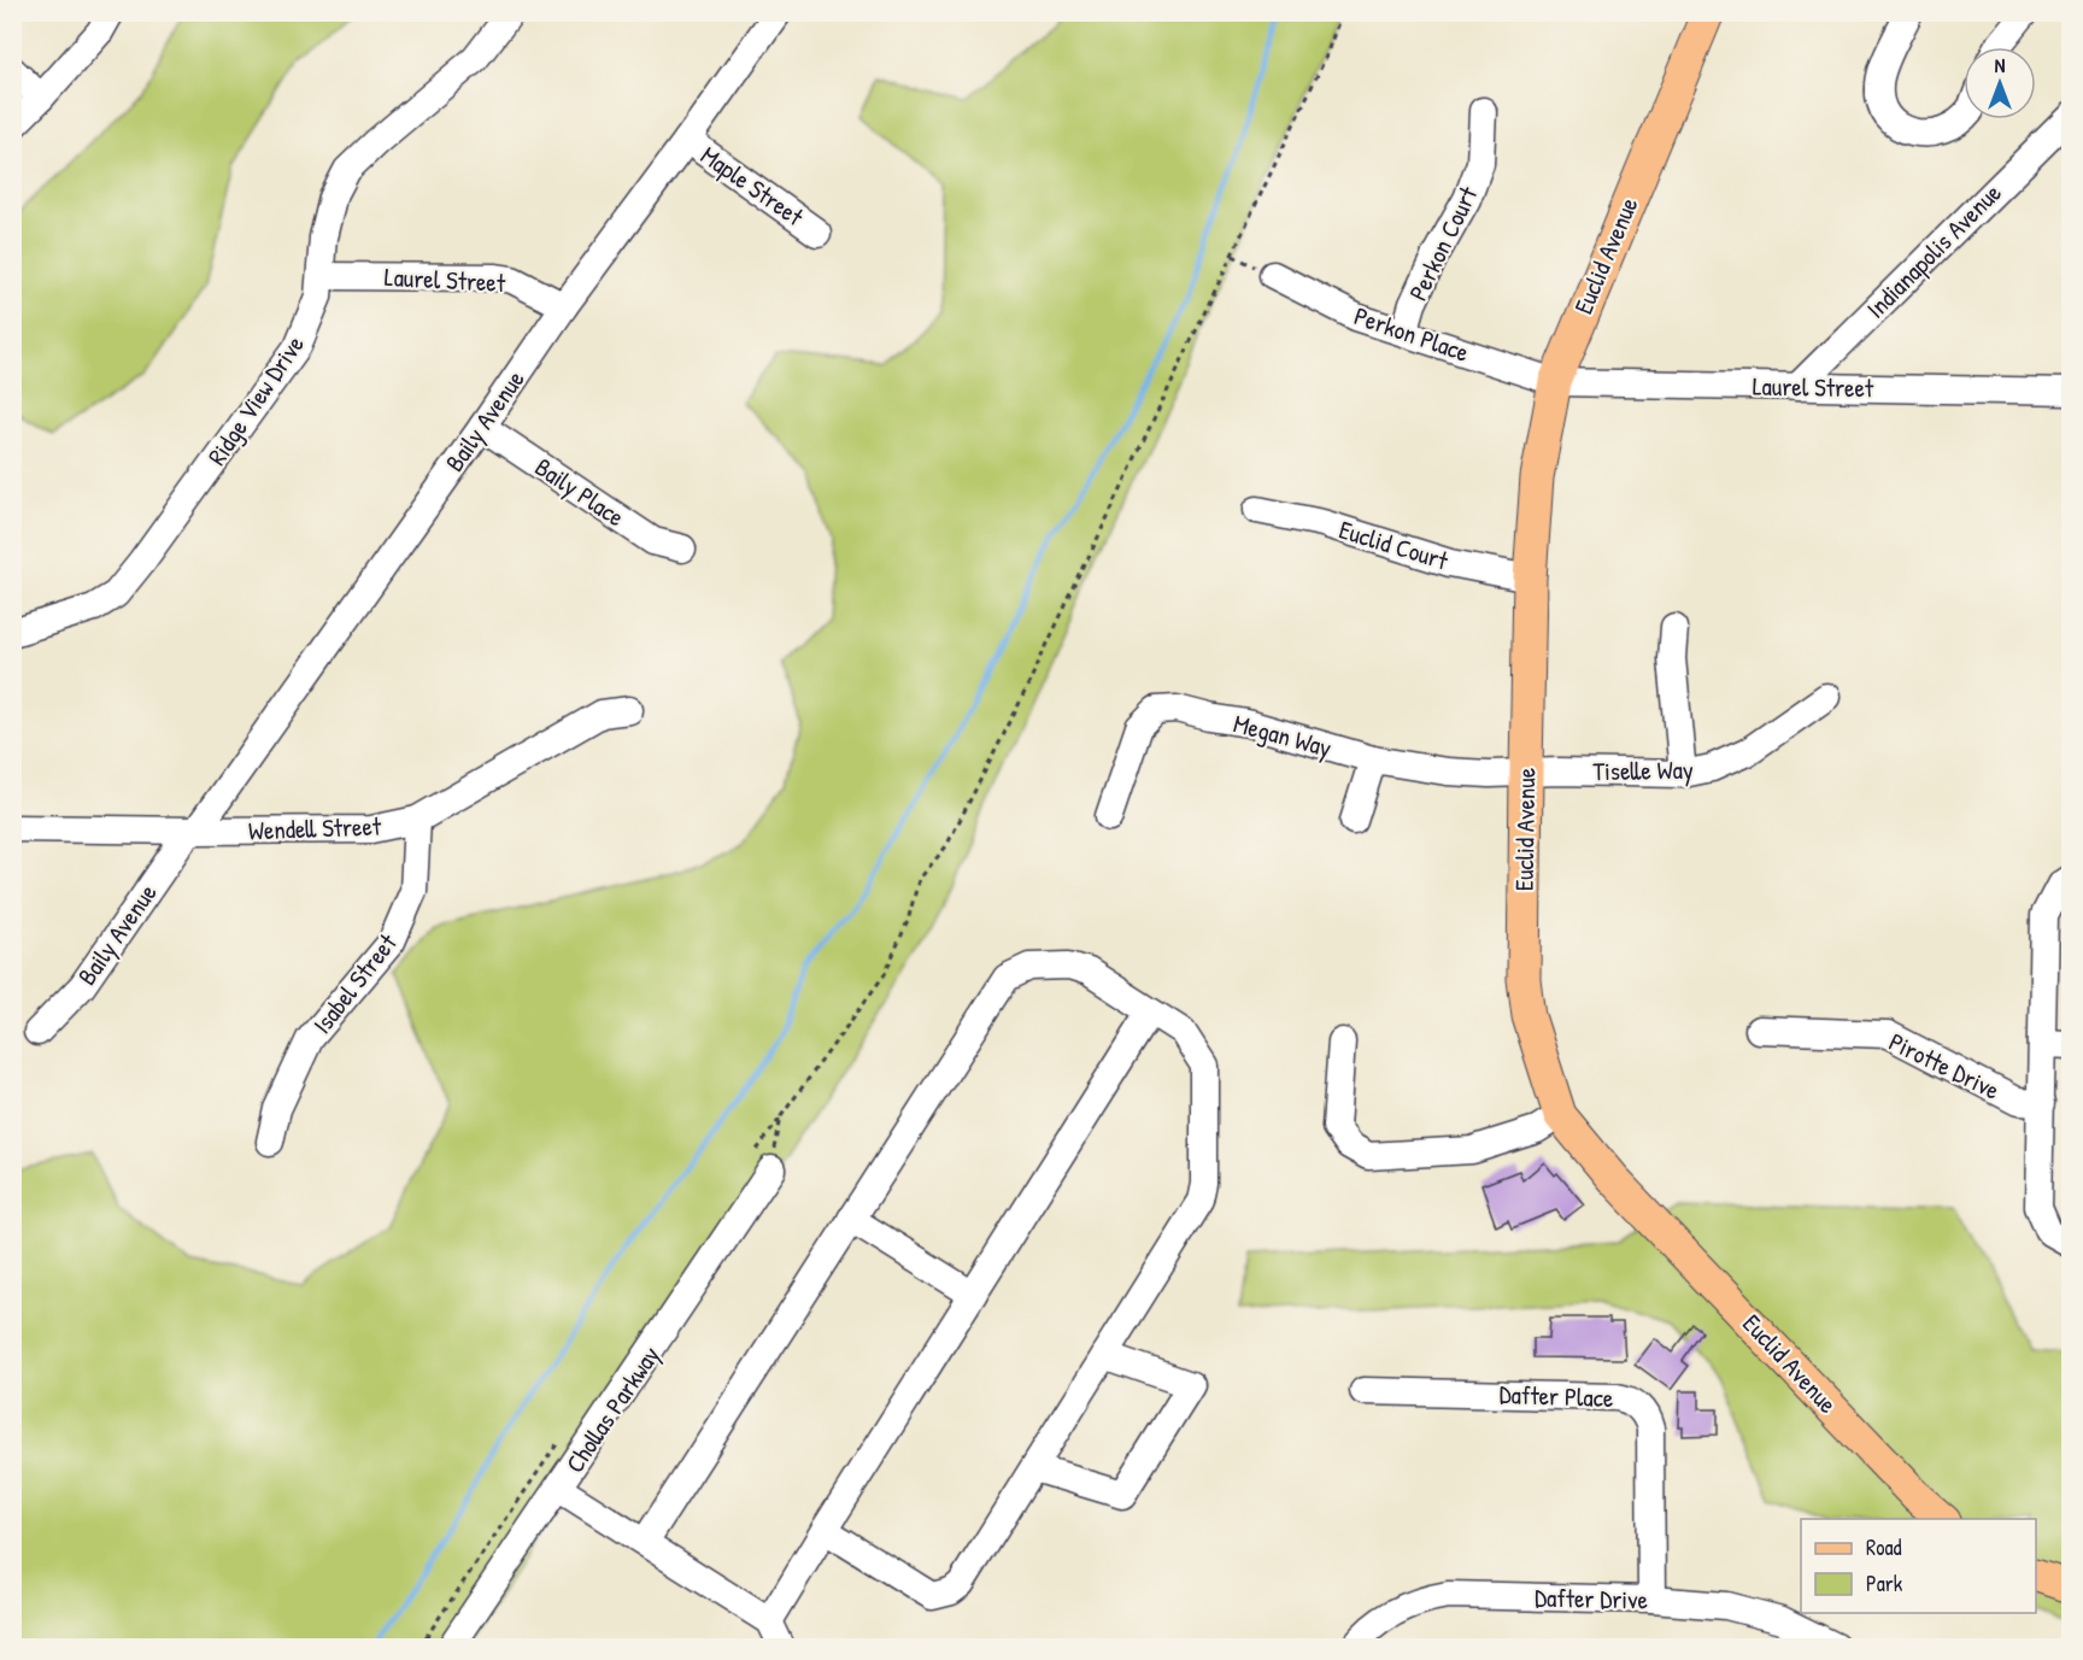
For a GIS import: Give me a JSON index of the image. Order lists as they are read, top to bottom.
{
  "streets": {
    "main road": ["Euclid Avenue"],
    "street": [
      "Maple Street",
      "Perkon Court",
      "Indianapolis Avenue",
      "Laurel Street",
      "Perkon Place",
      "Ridge View Drive",
      "Baily Avenue",
      "Baily Place",
      "Euclid Court",
      "Megan Way",
      "Tiselle Way",
      "Wendell Street",
      "Isabel Street",
      "Pirotte Drive",
      "Dafter Place",
      "Chollas Parkway",
      "Dafter Drive"
    ]
  },
  "crossings": [
    ["Maple Street", "Baily Avenue"],
    ["Perkon Court", "Perkon Place"],
    ["Indianapolis Avenue", "Laurel Street"],
    ["Euclid Avenue", "Laurel Street"],
    ["Euclid Avenue", "Perkon Place"],
    ["Euclid Avenue", "Euclid Court"],
    ["Euclid Avenue", "Megan Way"],
    ["Euclid Avenue", "Tiselle Way"],
    ["Laurel Street", "Perkon Place"],
    ["Laurel Street", "Ridge View Drive"],
    ["Laurel Street", "Baily Avenue"],
    ["Baily Avenue", "Baily Place"],
    ["Baily Avenue", "Wendell Street"],
    ["Megan Way", "Tiselle Way"],
    ["Wendell Street", "Isabel Street"],
    ["Dafter Place", "Dafter Drive"]
  ],
  "legend": ["Road", "Park"],
  "north": "top"
}
